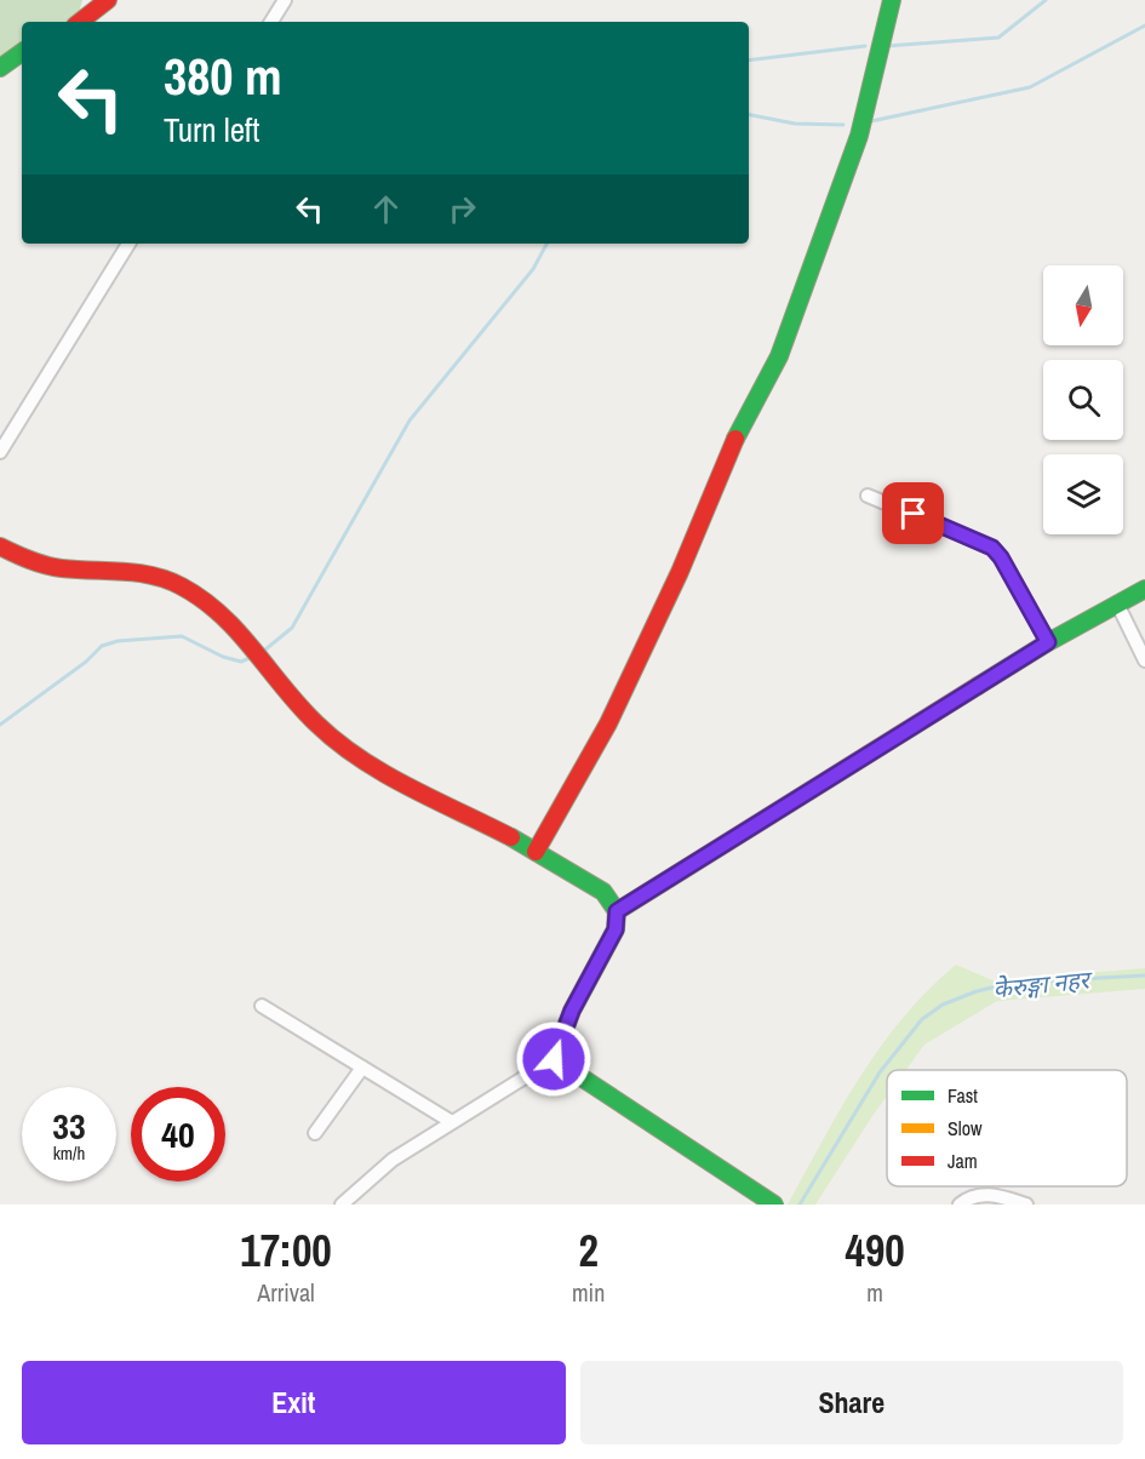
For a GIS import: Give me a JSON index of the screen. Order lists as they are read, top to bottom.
{
  "water": ["केेरुङ्गा नहर"],
  "legend": ["Fast", "Slow", "Jam"],
  "north": "bottom",
  "page": {
    "turn": ["380 m", "Turn left"],
    "speed": "33 km/h",
    "limit": "40",
    "eta": [
      "17:00",
      "Arrival",
      "2",
      "min",
      "490",
      "m"
    ],
    "buttons": ["Exit", "Share"]
  }
}
